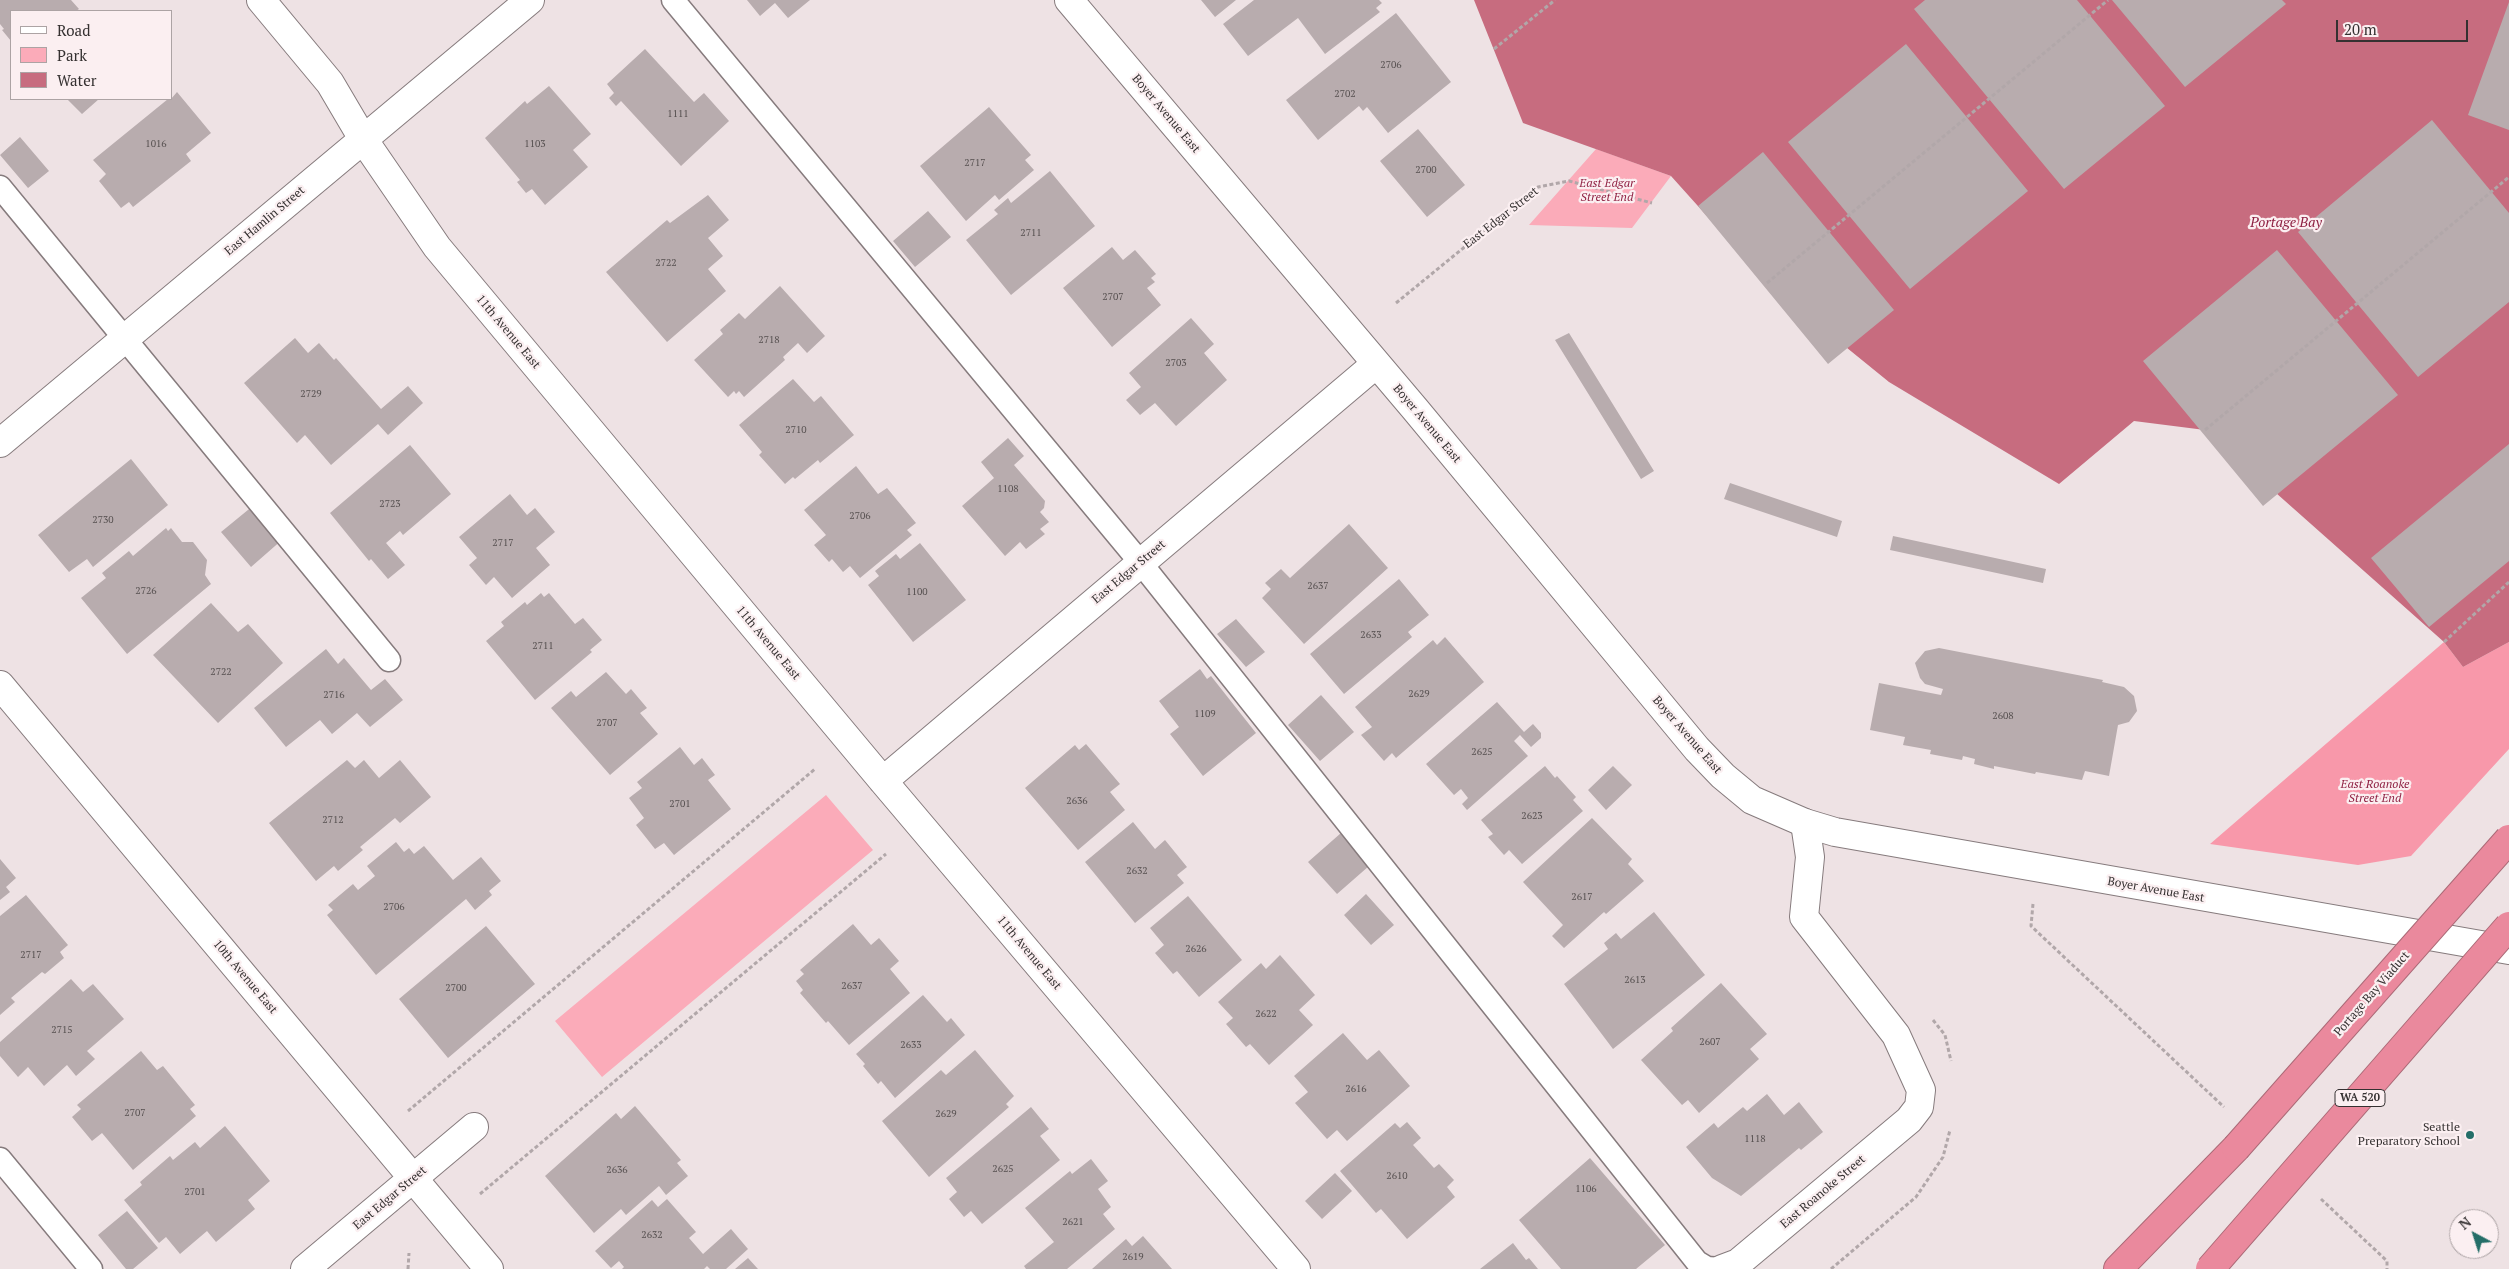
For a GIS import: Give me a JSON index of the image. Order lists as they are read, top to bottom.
{
  "streets": {
    "highway": ["Portage Bay Viaduct", "WA 520"],
    "street": [
      "Boyer Avenue East",
      "East Edgar Street",
      "East Hamlin Street",
      "11th Avenue East",
      "10th Avenue East",
      "East Roanoke Street"
    ]
  },
  "crossings": [
    ["Boyer Avenue East", "East Edgar Street"],
    ["Boyer Avenue East", "East Roanoke Street"],
    ["East Edgar Street", "11th Avenue East"],
    ["East Edgar Street", "10th Avenue East"],
    ["East Hamlin Street", "11th Avenue East"]
  ],
  "water": ["Portage Bay"],
  "parks": ["East Edgar Street End", "East Roanoke Street End"],
  "places": ["Seattle Preparatory School"],
  "house_numbers": [
    "2706",
    "2702",
    "1111",
    "1016",
    "1103",
    "2717",
    "2700",
    "2711",
    "2722",
    "2707",
    "2718",
    "2703",
    "2729",
    "2710",
    "1108",
    "2723",
    "2706",
    "2730",
    "2717",
    "2637",
    "2726",
    "1100",
    "2633",
    "2711",
    "2722",
    "2629",
    "2716",
    "1109",
    "2608",
    "2707",
    "2625",
    "2636",
    "2701",
    "2623",
    "2712",
    "2632",
    "2617",
    "2706",
    "2626",
    "2717",
    "2613",
    "2637",
    "2700",
    "2622",
    "2715",
    "2607",
    "2633",
    "2616",
    "2707",
    "2629",
    "1118",
    "2625",
    "2636",
    "2610",
    "1106",
    "2701",
    "2621",
    "2632",
    "2619"
  ],
  "legend": ["Road", "Park", "Water"],
  "scale_bar": "20 m",
  "north": "top left"
}
